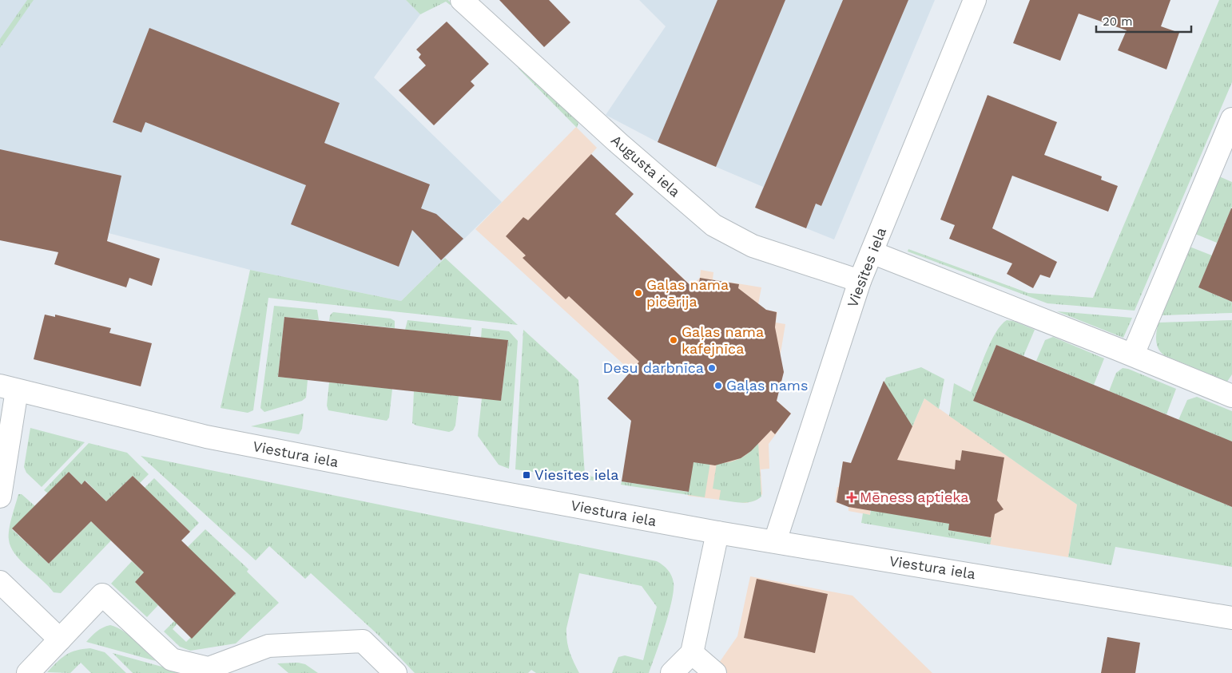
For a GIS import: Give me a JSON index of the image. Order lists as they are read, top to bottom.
{
  "streets": {
    "street": ["Augusta iela", "Viesītes iela", "Viestura iela"]
  },
  "crossings": [
    ["Augusta iela", "Viesītes iela"],
    ["Viesītes iela", "Viestura iela"]
  ],
  "places": {
    "other": [
      "Gaļas nama picērija",
      "Gaļas nama kafejnīca",
      "Desu darbnīca",
      "Gaļas nams"
    ],
    "transit": ["Viesītes iela"],
    "health": ["Mēness aptieka"]
  },
  "scale_bar": "20 m"
}
